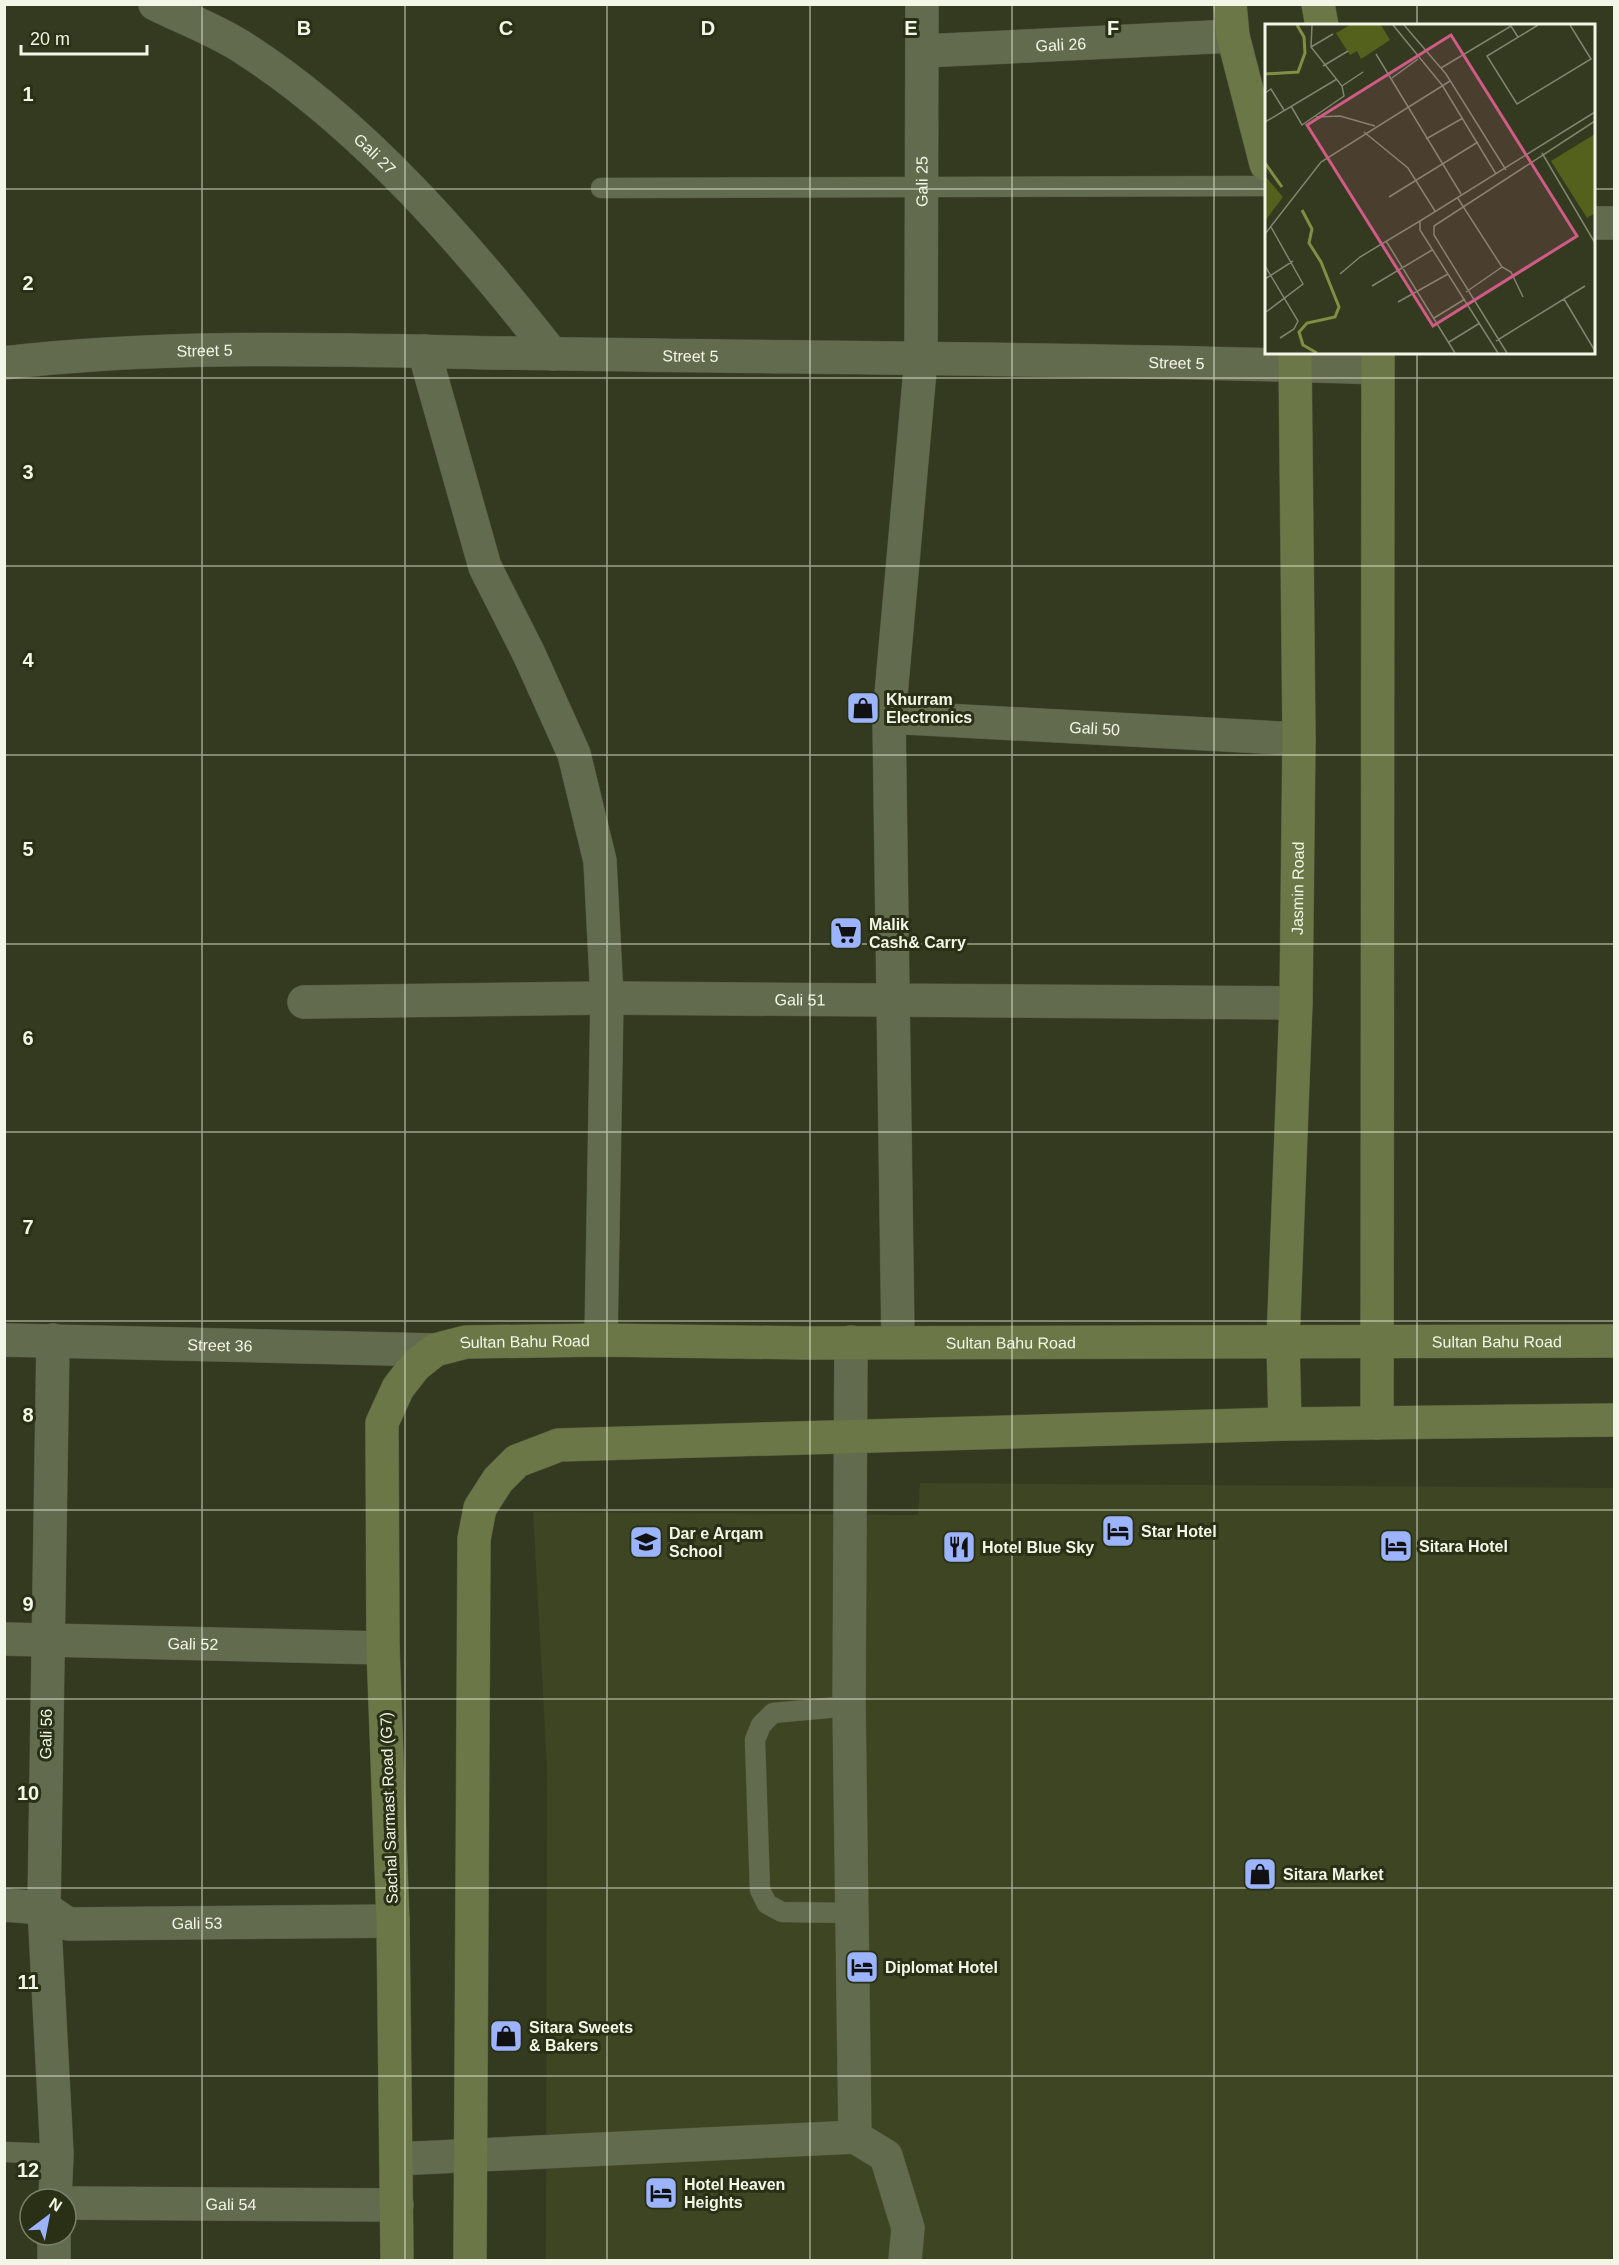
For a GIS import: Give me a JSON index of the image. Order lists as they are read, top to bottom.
{
  "streets": {
    "street": [
      "Gali 26",
      "Gali 27",
      "Gali 25",
      "Street 5",
      "Gali 50",
      "Jasmin Road",
      "Gali 51",
      "Sultan Bahu Road",
      "Street 36",
      "Gali 52",
      "Gali 56",
      "Sachal Sarmast Road (G7)",
      "Gali 53",
      "Gali 54"
    ]
  },
  "crossings": [
    ["Gali 26", "Gali 25"],
    ["Gali 27", "Street 5"],
    ["Gali 25", "Street 5"],
    ["Gali 25", "Gali 50"],
    ["Gali 25", "Gali 51"],
    ["Gali 25", "Sultan Bahu Road"],
    ["Street 5", "Jasmin Road"],
    ["Gali 50", "Jasmin Road"],
    ["Jasmin Road", "Gali 51"],
    ["Jasmin Road", "Sultan Bahu Road"],
    ["Sultan Bahu Road", "Street 36"],
    ["Sultan Bahu Road", "Sachal Sarmast Road (G7)"],
    ["Street 36", "Gali 56"],
    ["Street 36", "Sachal Sarmast Road (G7)"],
    ["Gali 52", "Gali 56"],
    ["Gali 52", "Sachal Sarmast Road (G7)"],
    ["Gali 56", "Gali 53"],
    ["Sachal Sarmast Road (G7)", "Gali 53"],
    ["Sachal Sarmast Road (G7)", "Gali 54"]
  ],
  "places": {
    "shop": ["Khurram Electronics", "Sitara Market", "Sitara Sweets & Bakers"],
    "supermarket": ["Malik Cash& Carry"],
    "hotel": [
      "Star Hotel",
      "Sitara Hotel",
      "Diplomat Hotel",
      "Hotel Heaven Heights"
    ],
    "school or university": ["Dar e Arqam School"],
    "restaurant": ["Hotel Blue Sky"]
  },
  "scale_bar": "20 m",
  "north": "top right",
  "grid": {
    "columns": [
      "B",
      "C",
      "D",
      "E",
      "F"
    ],
    "rows": [
      "1",
      "2",
      "3",
      "4",
      "5",
      "6",
      "7",
      "8",
      "9",
      "10",
      "11",
      "12"
    ]
  }
}
